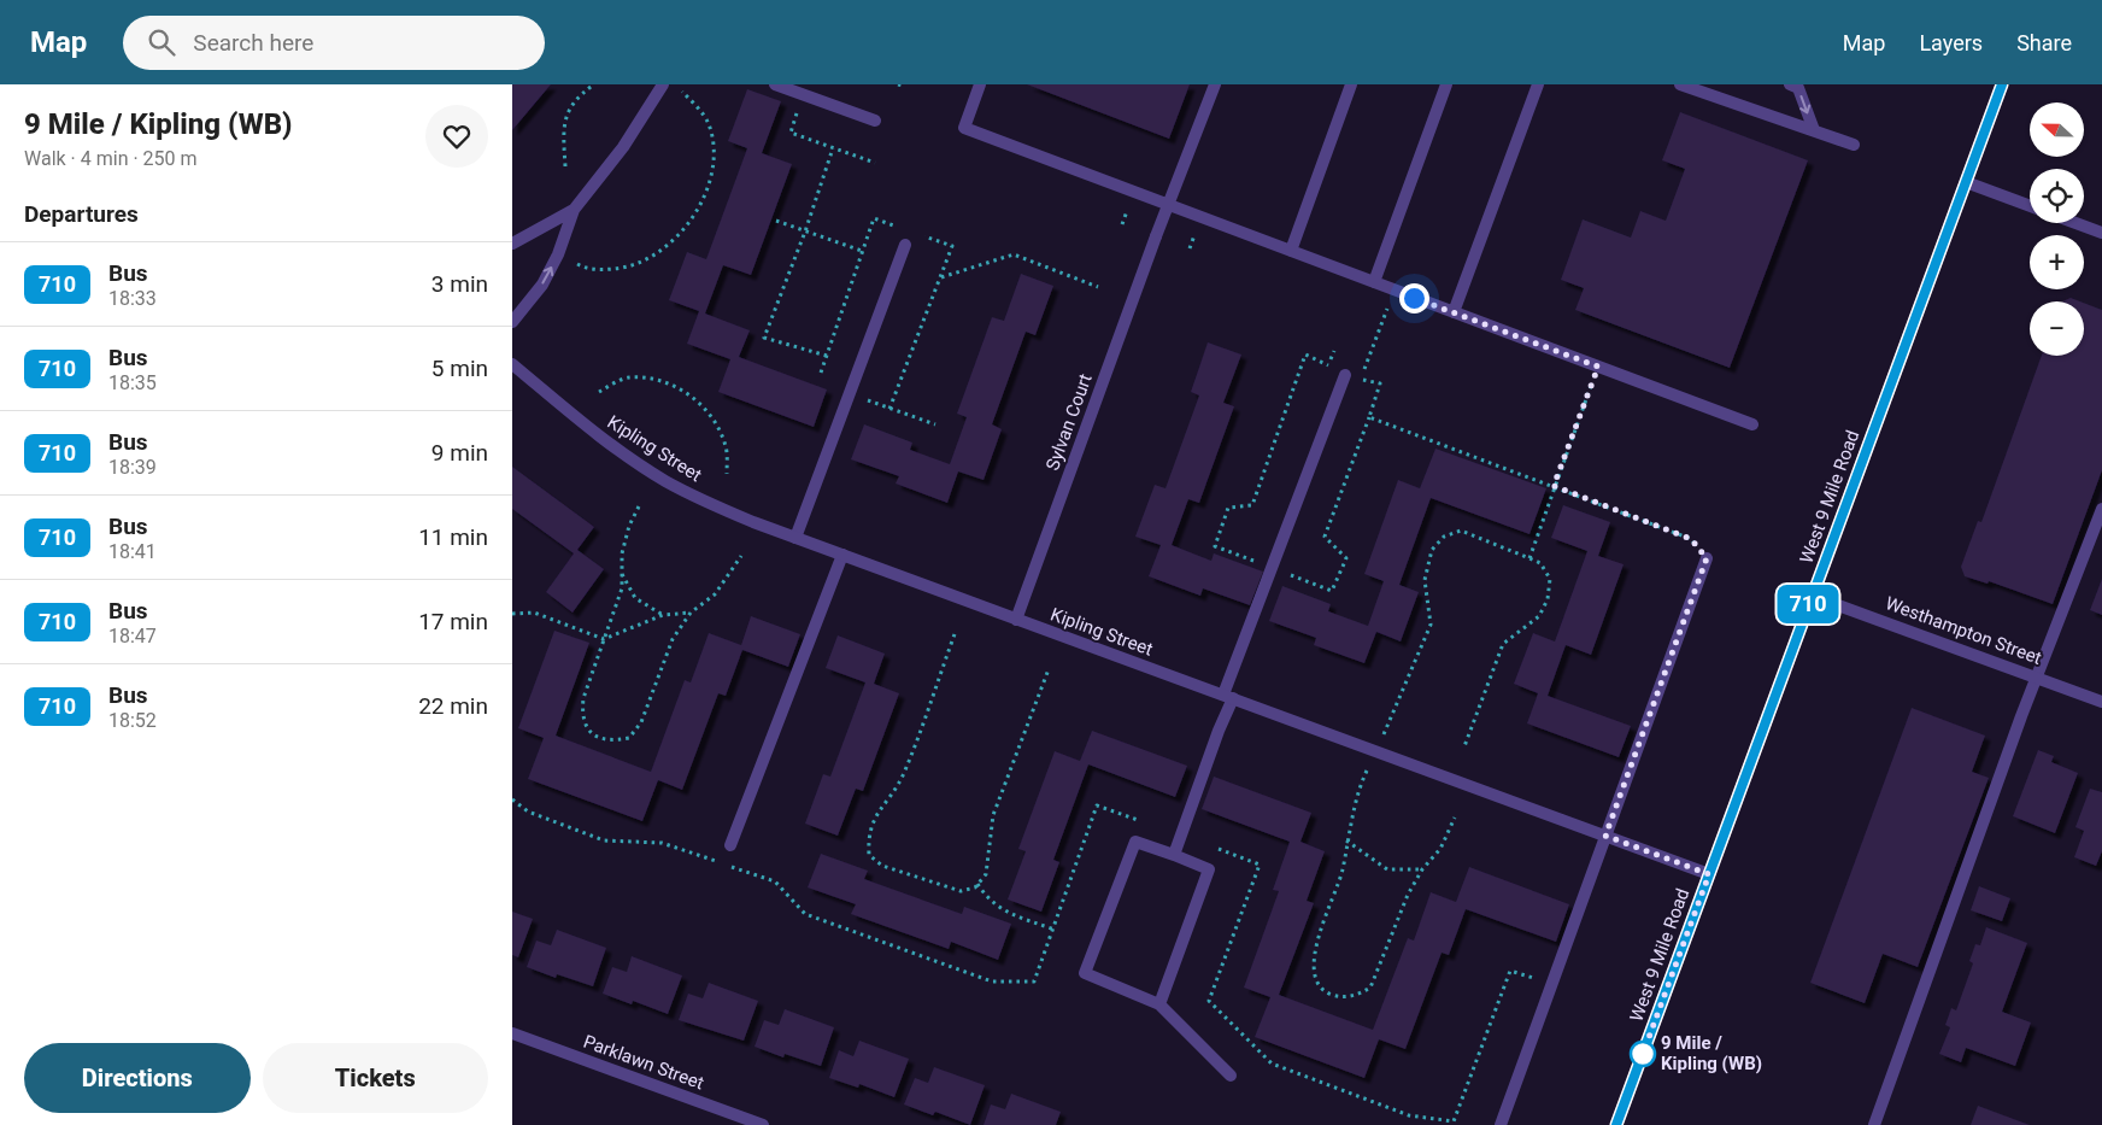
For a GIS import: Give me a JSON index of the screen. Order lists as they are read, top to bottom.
{
  "streets": {
    "main road": ["West 9 Mile Road"],
    "street": [
      "Sylvan Court",
      "Kipling Street",
      "Westhampton Street",
      "Parklawn Street"
    ]
  },
  "crossings": [
    ["Sylvan Court", "Kipling Street"],
    ["Kipling Street", "West 9 Mile Road"],
    ["West 9 Mile Road", "Westhampton Street"]
  ],
  "places": ["9 Mile / Kipling (WB)"],
  "lines": ["bus line 710"],
  "north": "left",
  "page": {
    "header": "Map",
    "search": "Search here",
    "nav": ["Map", "Layers", "Share"],
    "heading": [
      ["9 Mile / Kipling (WB)", "Walk · 4 min · 250 m"],
      "Departures"
    ],
    "on_map": "710",
    "map_buttons": ["+", "−"],
    "list": [
      {
        "mark": "710",
        "name": "Bus",
        "note": "18:33",
        "value": "3 min"
      },
      {
        "mark": "710",
        "name": "Bus",
        "note": "18:35",
        "value": "5 min"
      },
      {
        "mark": "710",
        "name": "Bus",
        "note": "18:39",
        "value": "9 min"
      },
      {
        "mark": "710",
        "name": "Bus",
        "note": "18:41",
        "value": "11 min"
      },
      {
        "mark": "710",
        "name": "Bus",
        "note": "18:47",
        "value": "17 min"
      },
      {
        "mark": "710",
        "name": "Bus",
        "note": "18:52",
        "value": "22 min"
      }
    ],
    "buttons": ["Directions", "Tickets"]
  }
}
